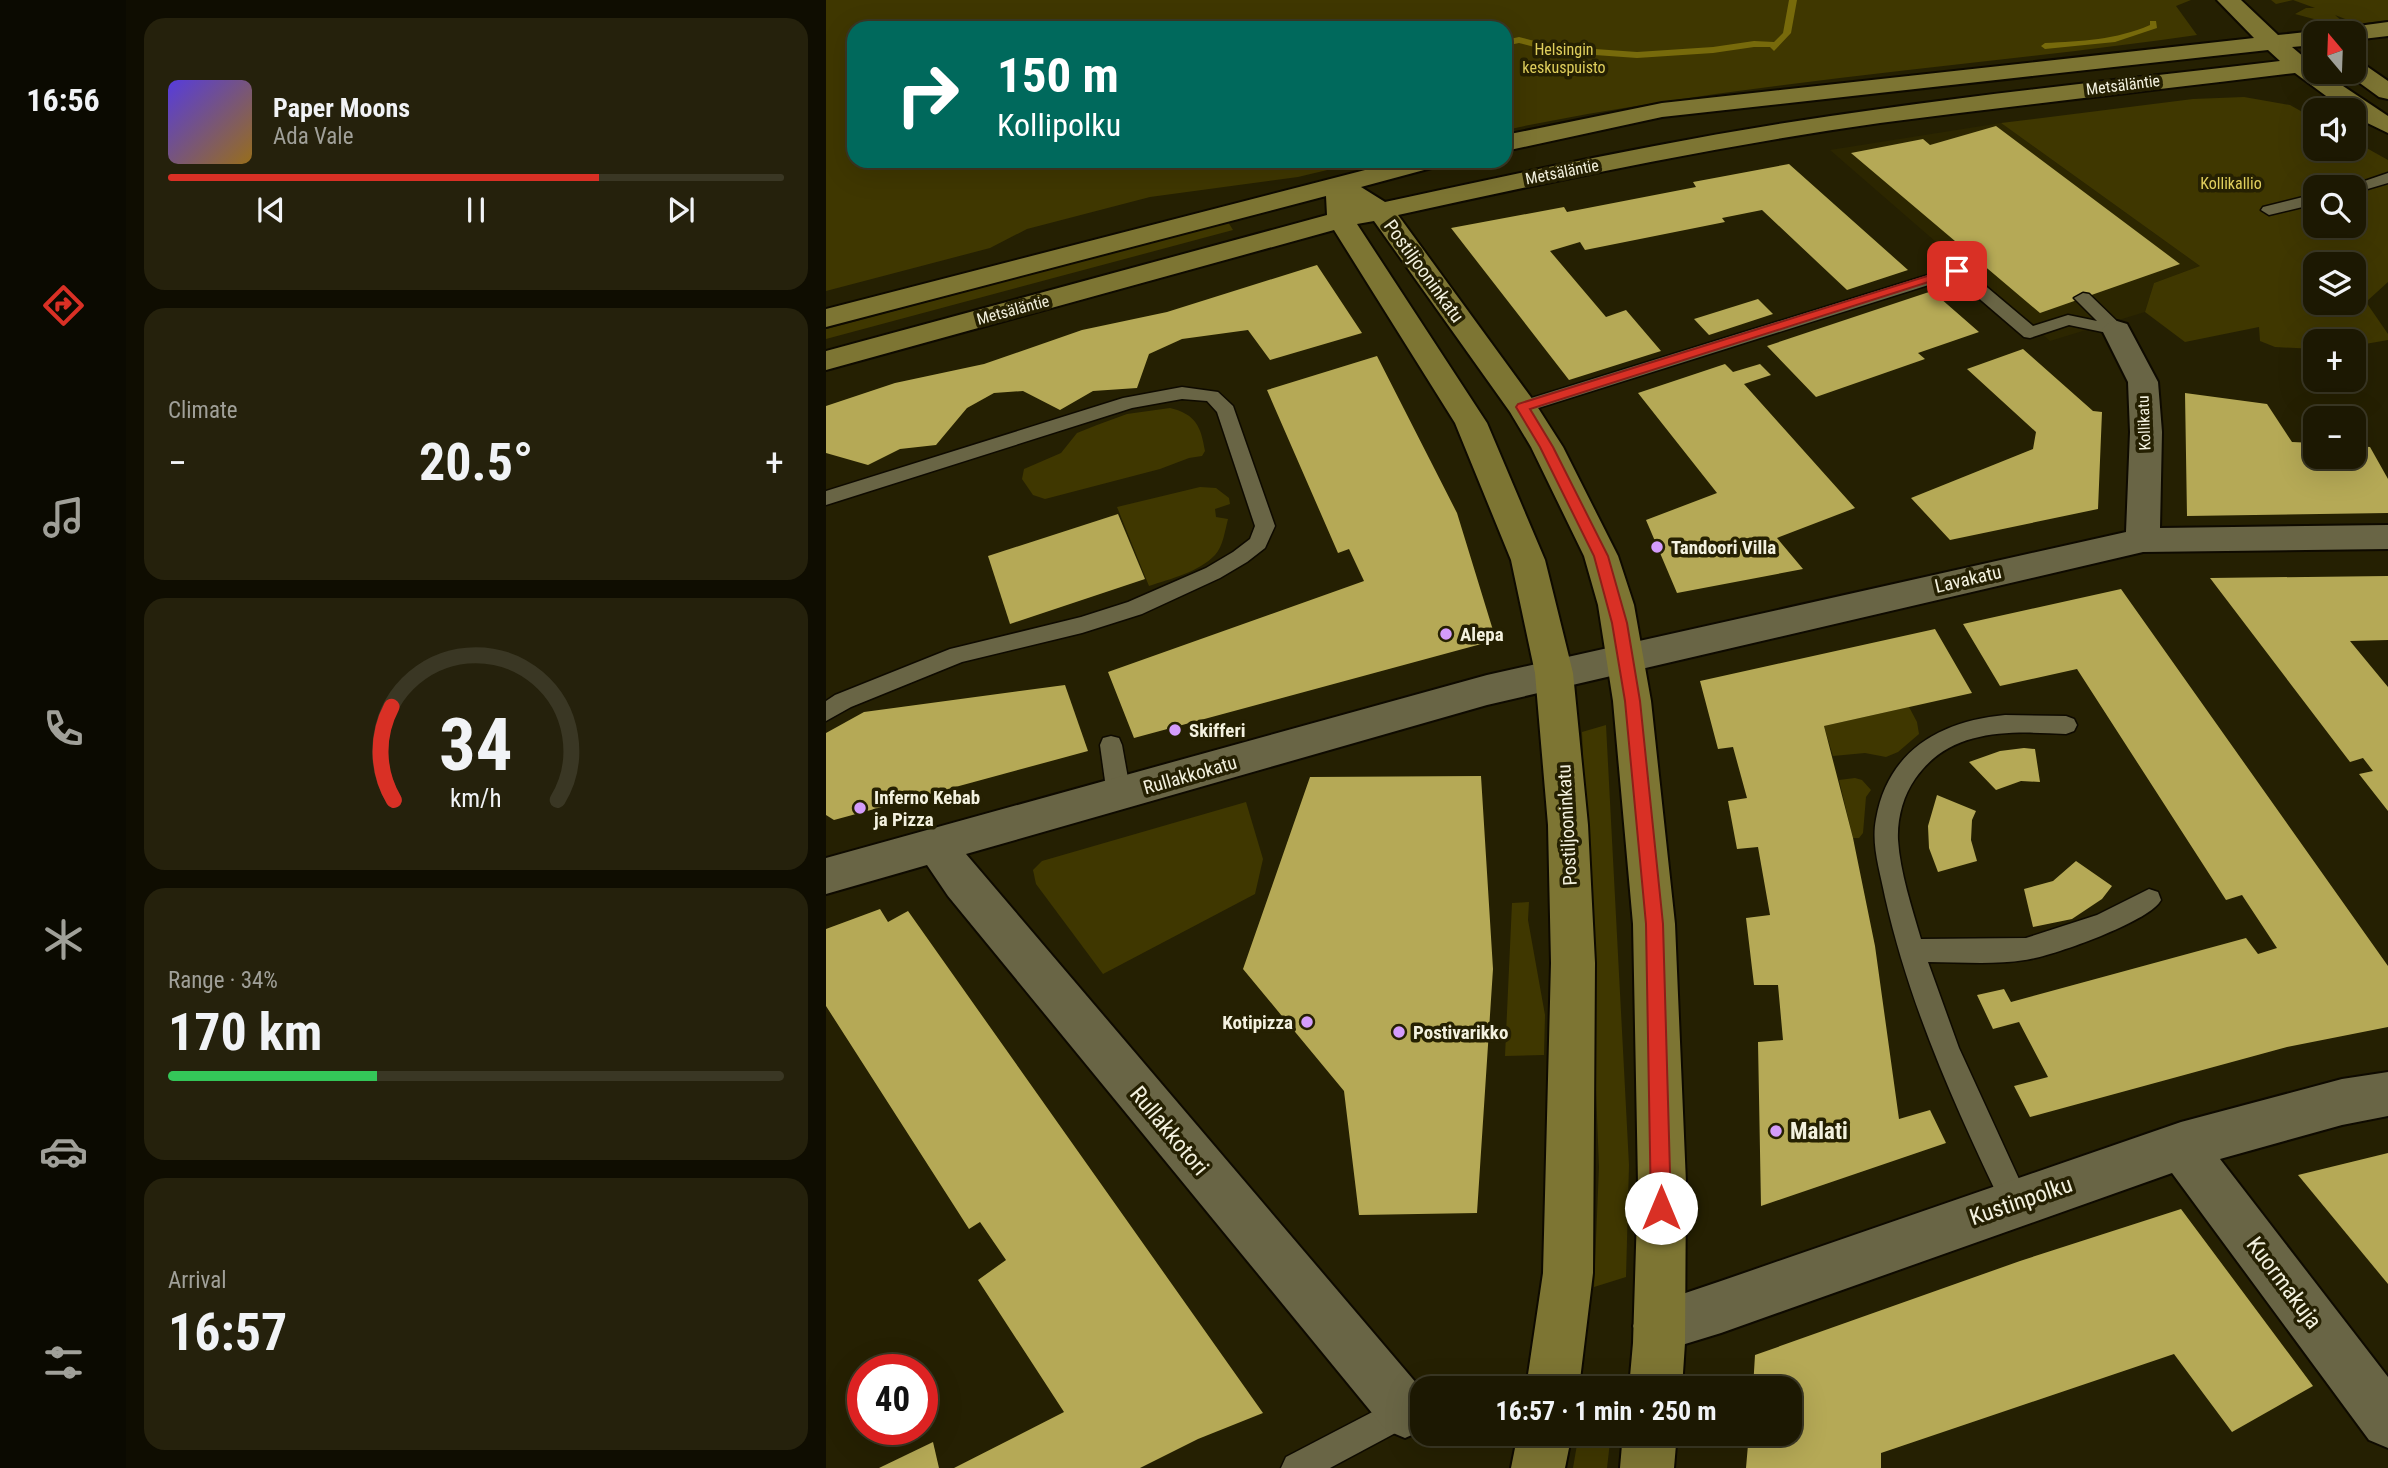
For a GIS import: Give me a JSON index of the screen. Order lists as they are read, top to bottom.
{
  "streets": {
    "main road": ["Metsäläntie", "Postiljooninkatu"],
    "street": [
      "Kollikatu",
      "Lavakatu",
      "Rullakkokatu",
      "Rullakkotori",
      "Kustinpolku",
      "Kuormakuja"
    ]
  },
  "crossings": [
    ["Metsäläntie", "Postiljooninkatu"],
    ["Postiljooninkatu", "Lavakatu"],
    ["Postiljooninkatu", "Rullakkokatu"],
    ["Postiljooninkatu", "Kustinpolku"],
    ["Kollikatu", "Lavakatu"],
    ["Lavakatu", "Rullakkokatu"],
    ["Rullakkokatu", "Rullakkotori"],
    ["Kustinpolku", "Kuormakuja"]
  ],
  "parks": ["Helsingin keskuspuisto", "Kollikallio"],
  "places": [
    "Tandoori Villa",
    "Alepa",
    "Skifferi",
    "Inferno Kebab ja Pizza",
    "Kotipizza",
    "Postivarikko",
    "Malati"
  ],
  "north": "top",
  "page": {
    "tabs": "16:56",
    "map_buttons": ["+", "−"],
    "turn": ["150 m", "Kollipolku"],
    "song": ["Paper Moons", "Ada Vale"],
    "tile": [
      "Climate",
      ["Range · 34%", "170 km"],
      ["Arrival", "16:57"]
    ],
    "heat": ["−", "20.5°", "+"],
    "limit": "40",
    "trip": "16:57 · 1 min · 250 m",
    "gauge": ["34", "km/h"]
  }
}
